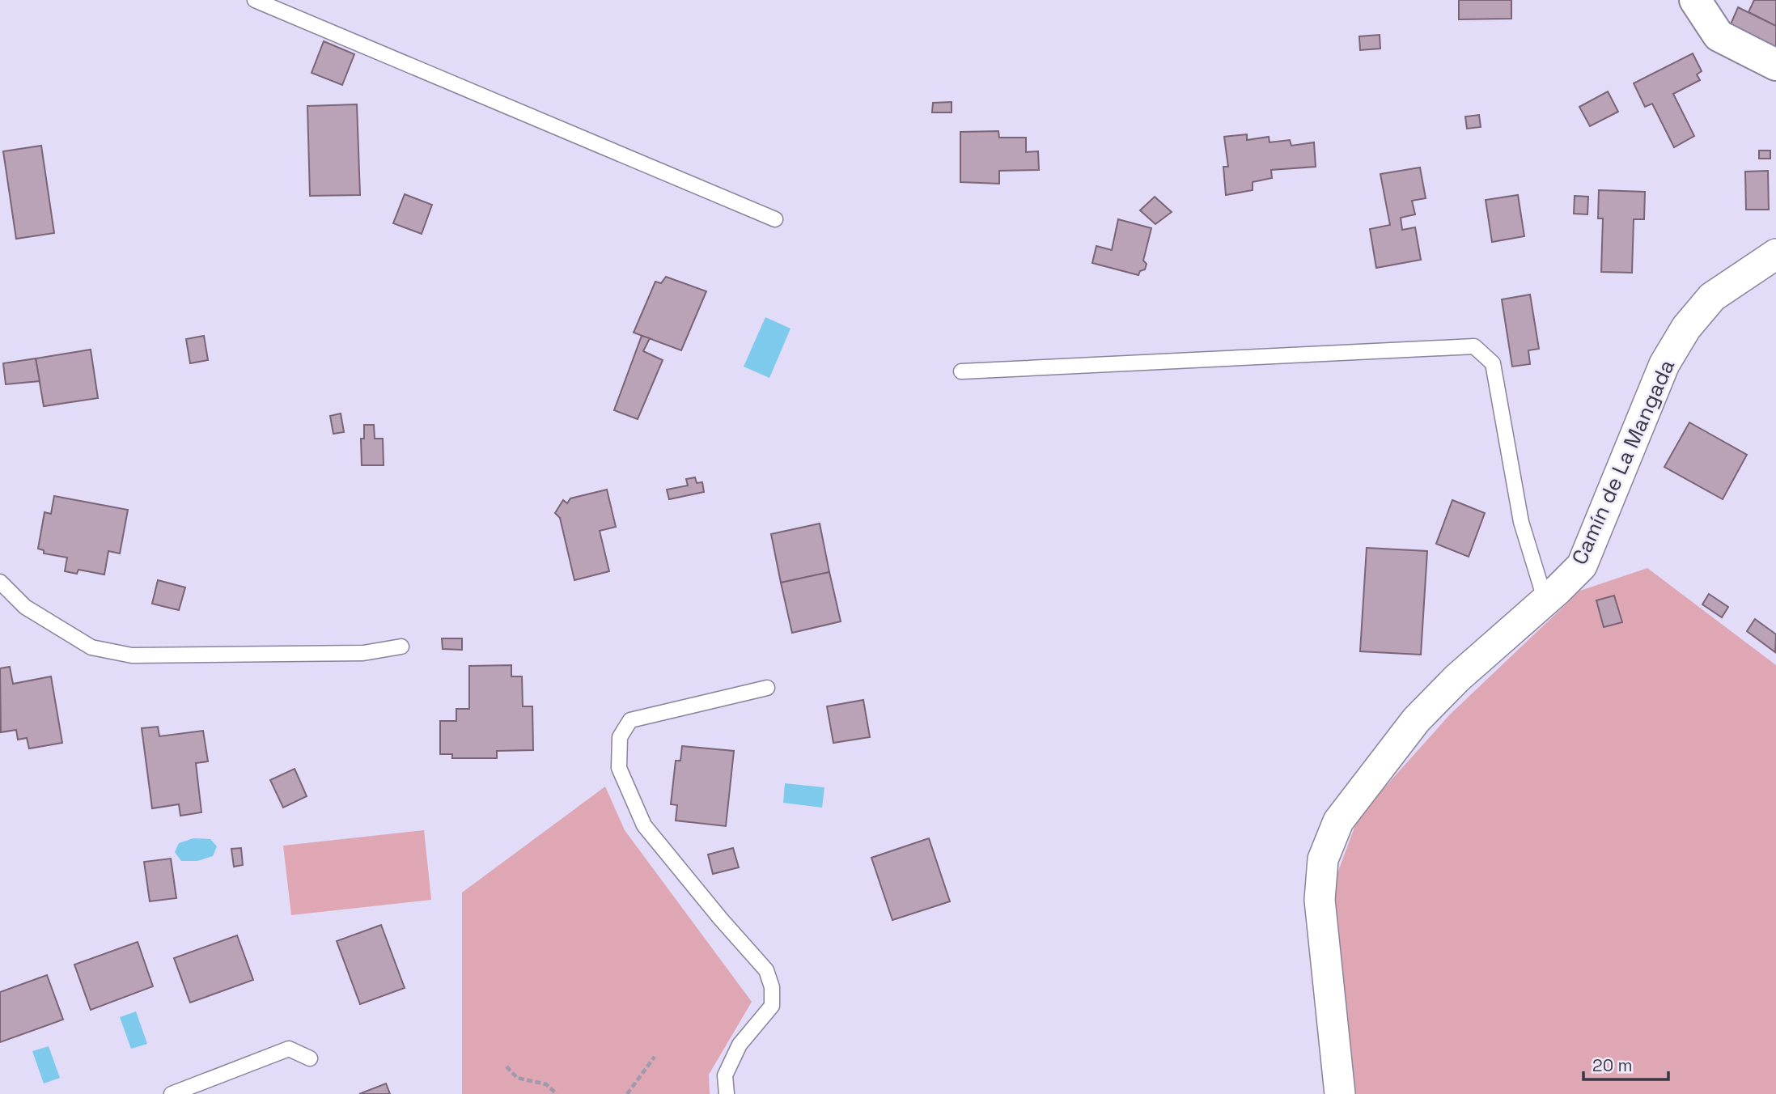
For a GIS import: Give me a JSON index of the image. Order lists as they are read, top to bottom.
{
  "streets": {
    "street": ["Camín de La Mangada"]
  },
  "scale_bar": "20 m"
}
